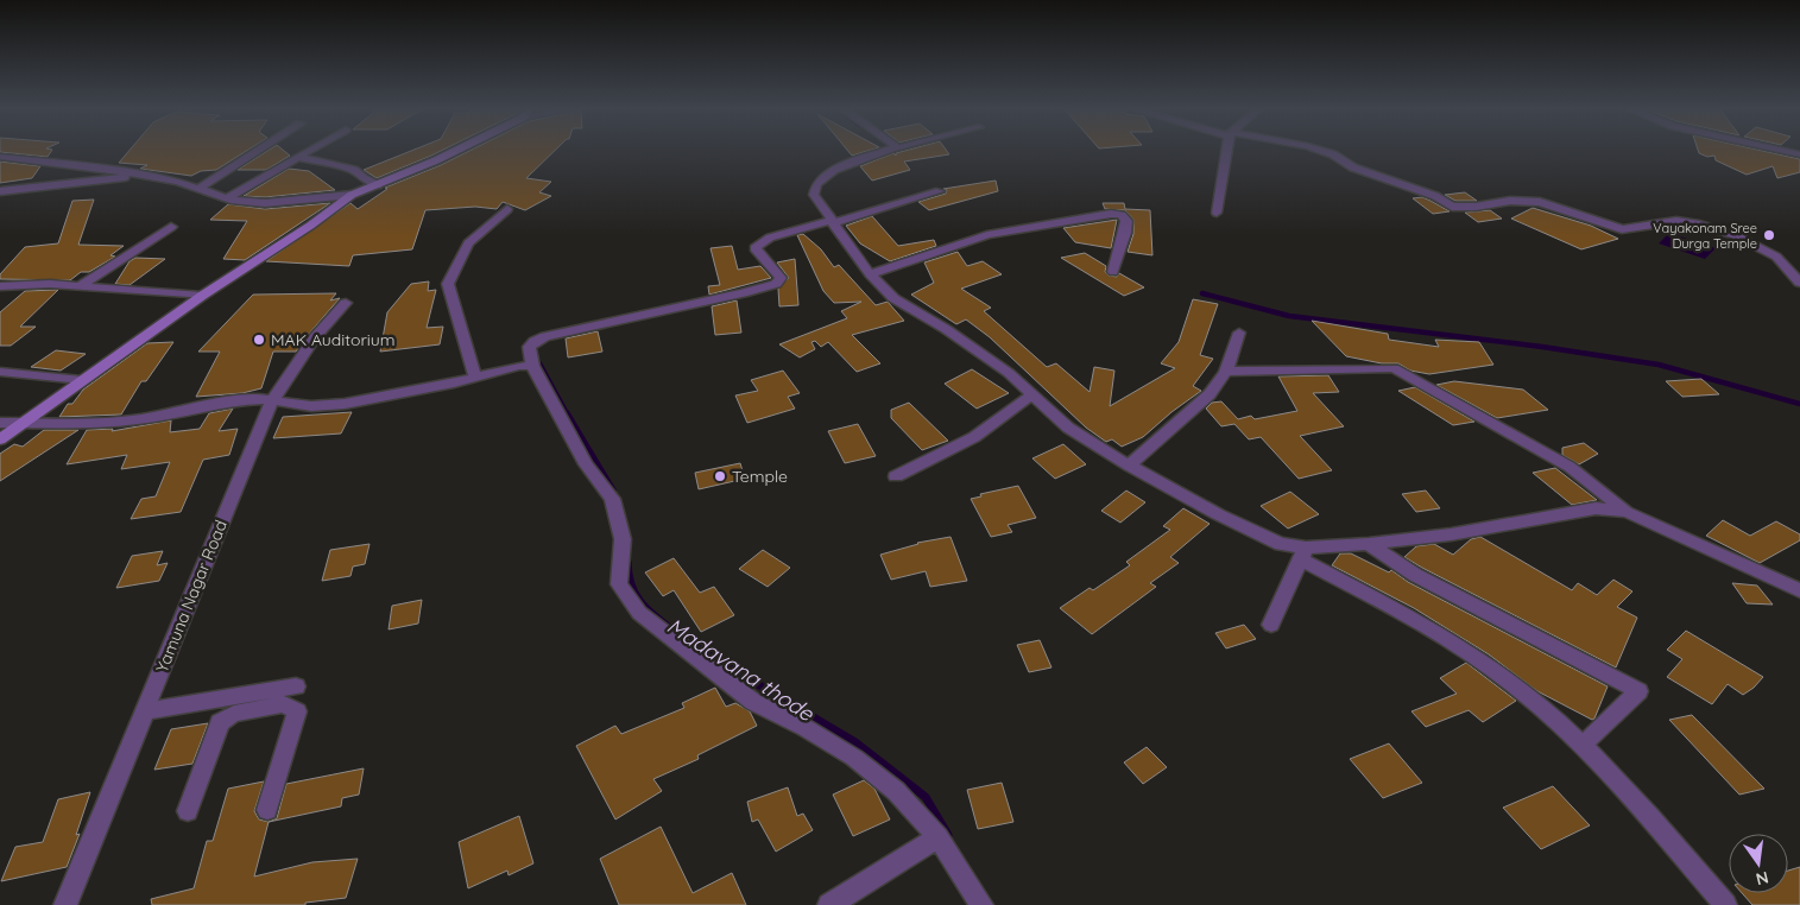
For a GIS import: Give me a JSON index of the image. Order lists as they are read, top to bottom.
{
  "streets": {
    "street": ["Yamuna Nagar Road"]
  },
  "water": ["Madavana thode"],
  "places": ["Vayakonam Sree Durga Temple", "MAK Auditorium", "Temple"],
  "north": "bottom"
}
